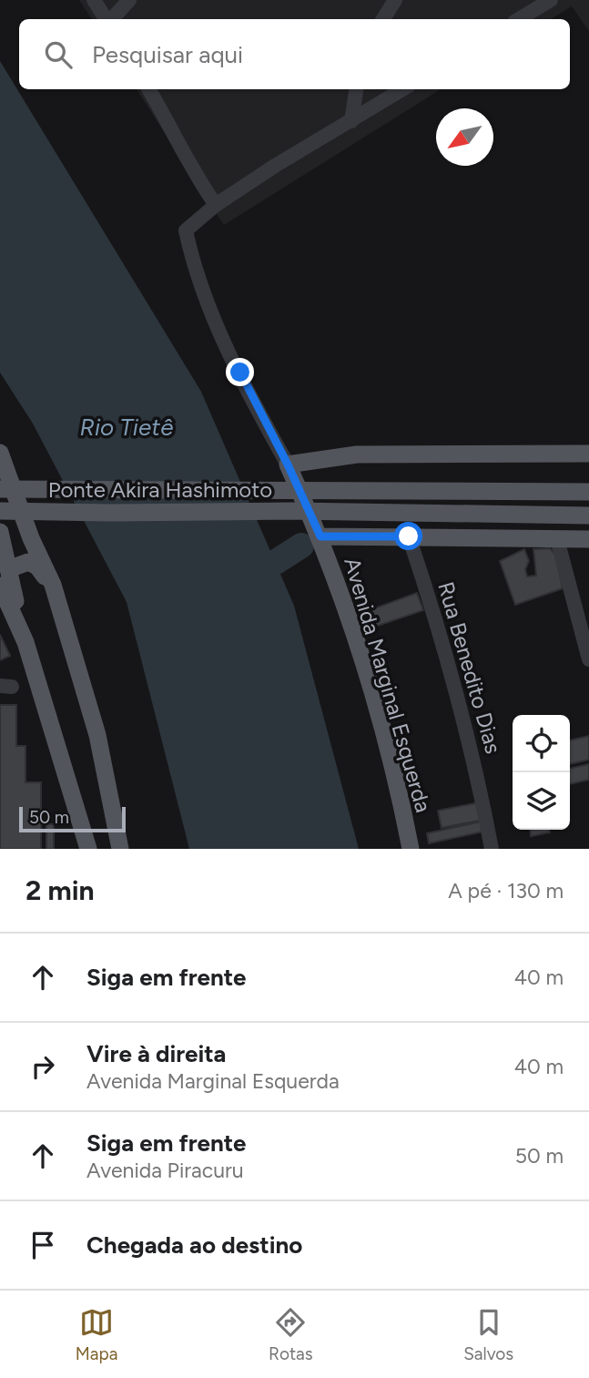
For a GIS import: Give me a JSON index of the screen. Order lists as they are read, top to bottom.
{
  "streets": {
    "main road": ["Ponte Akira Hashimoto", "Avenida Marginal Esquerda"],
    "street": ["Rua Benedito Dias"]
  },
  "water": ["Rio Tietê"],
  "scale_bar": "50 m",
  "north": "bottom left",
  "page": {
    "search": "Pesquisar aqui",
    "scale": "50 m",
    "heading": ["2 min", "A pé · 130 m"],
    "list": [
      ["Siga em frente", "40 m"],
      ["Vire à direita", "Avenida Marginal Esquerda", "40 m"],
      ["Siga em frente", "Avenida Piracuru", "50 m"],
      "Chegada ao destino"
    ],
    "nav": ["Mapa", "Rotas", "Salvos"]
  }
}
